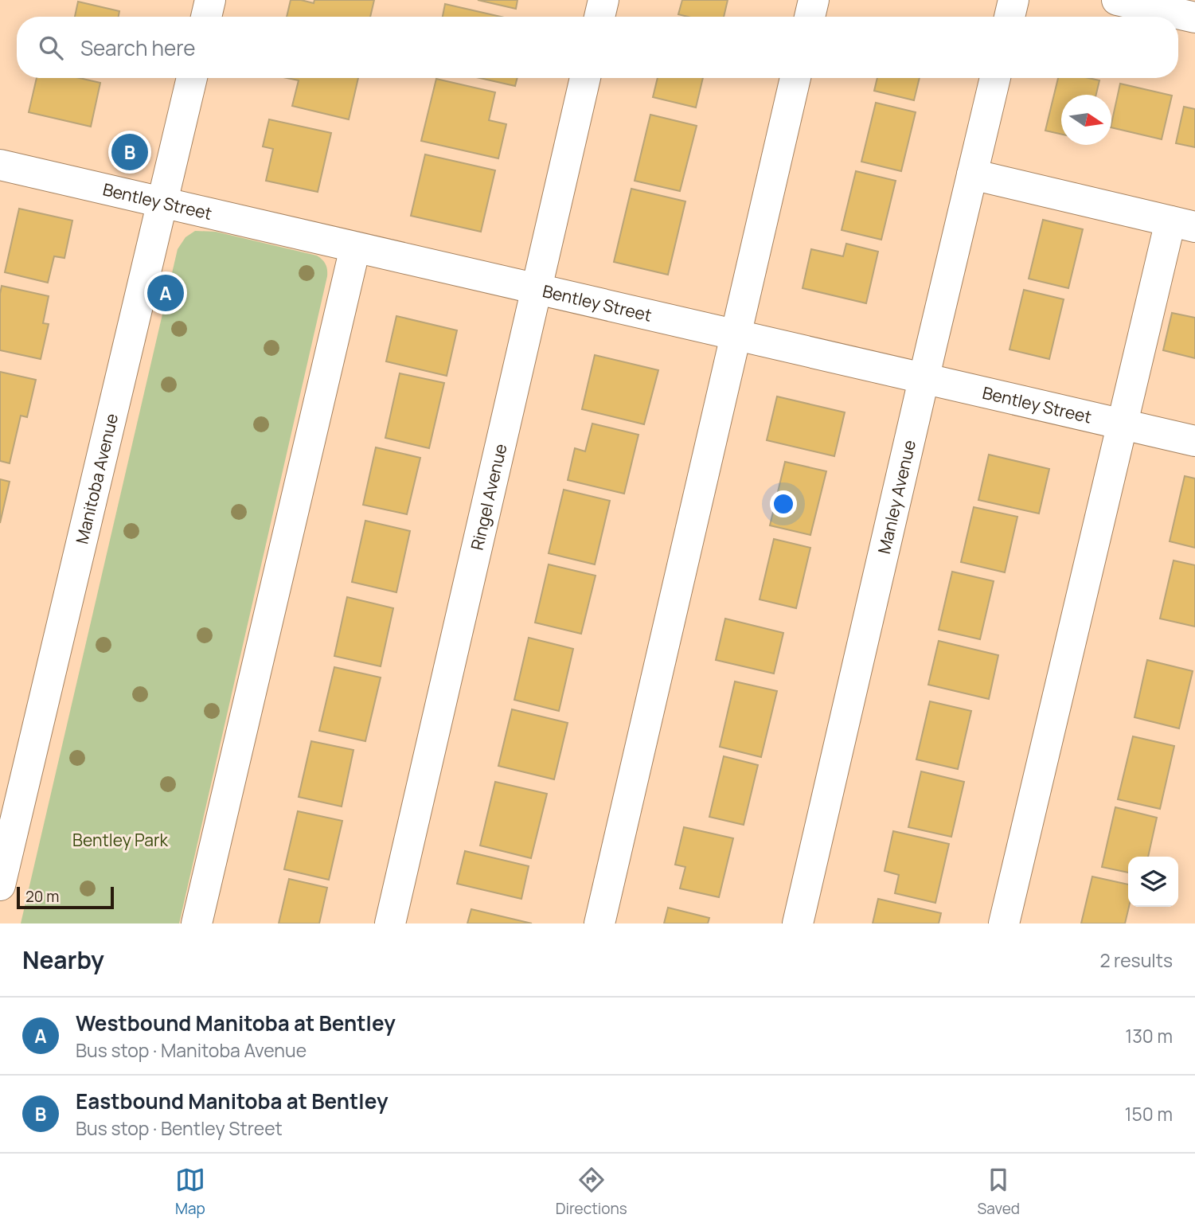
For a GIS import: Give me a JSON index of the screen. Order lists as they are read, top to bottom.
{
  "streets": {
    "street": [
      "Bentley Street",
      "Manitoba Avenue",
      "Manley Avenue",
      "Ringel Avenue"
    ]
  },
  "crossings": [
    ["Bentley Street", "Manitoba Avenue"],
    ["Bentley Street", "Manley Avenue"],
    ["Bentley Street", "Ringel Avenue"]
  ],
  "parks": ["Bentley Park"],
  "scale_bar": "20 m",
  "north": "right",
  "page": {
    "search": "Search here",
    "pins": ["B", "A"],
    "scale": "20 m",
    "heading": ["Nearby", "2 results"],
    "list": [
      {
        "mark": "A",
        "name": "Westbound Manitoba at Bentley",
        "note": "Bus stop · Manitoba Avenue",
        "value": "130 m"
      },
      {
        "mark": "B",
        "name": "Eastbound Manitoba at Bentley",
        "note": "Bus stop · Bentley Street",
        "value": "150 m"
      }
    ],
    "nav": ["Map", "Directions", "Saved"]
  }
}
